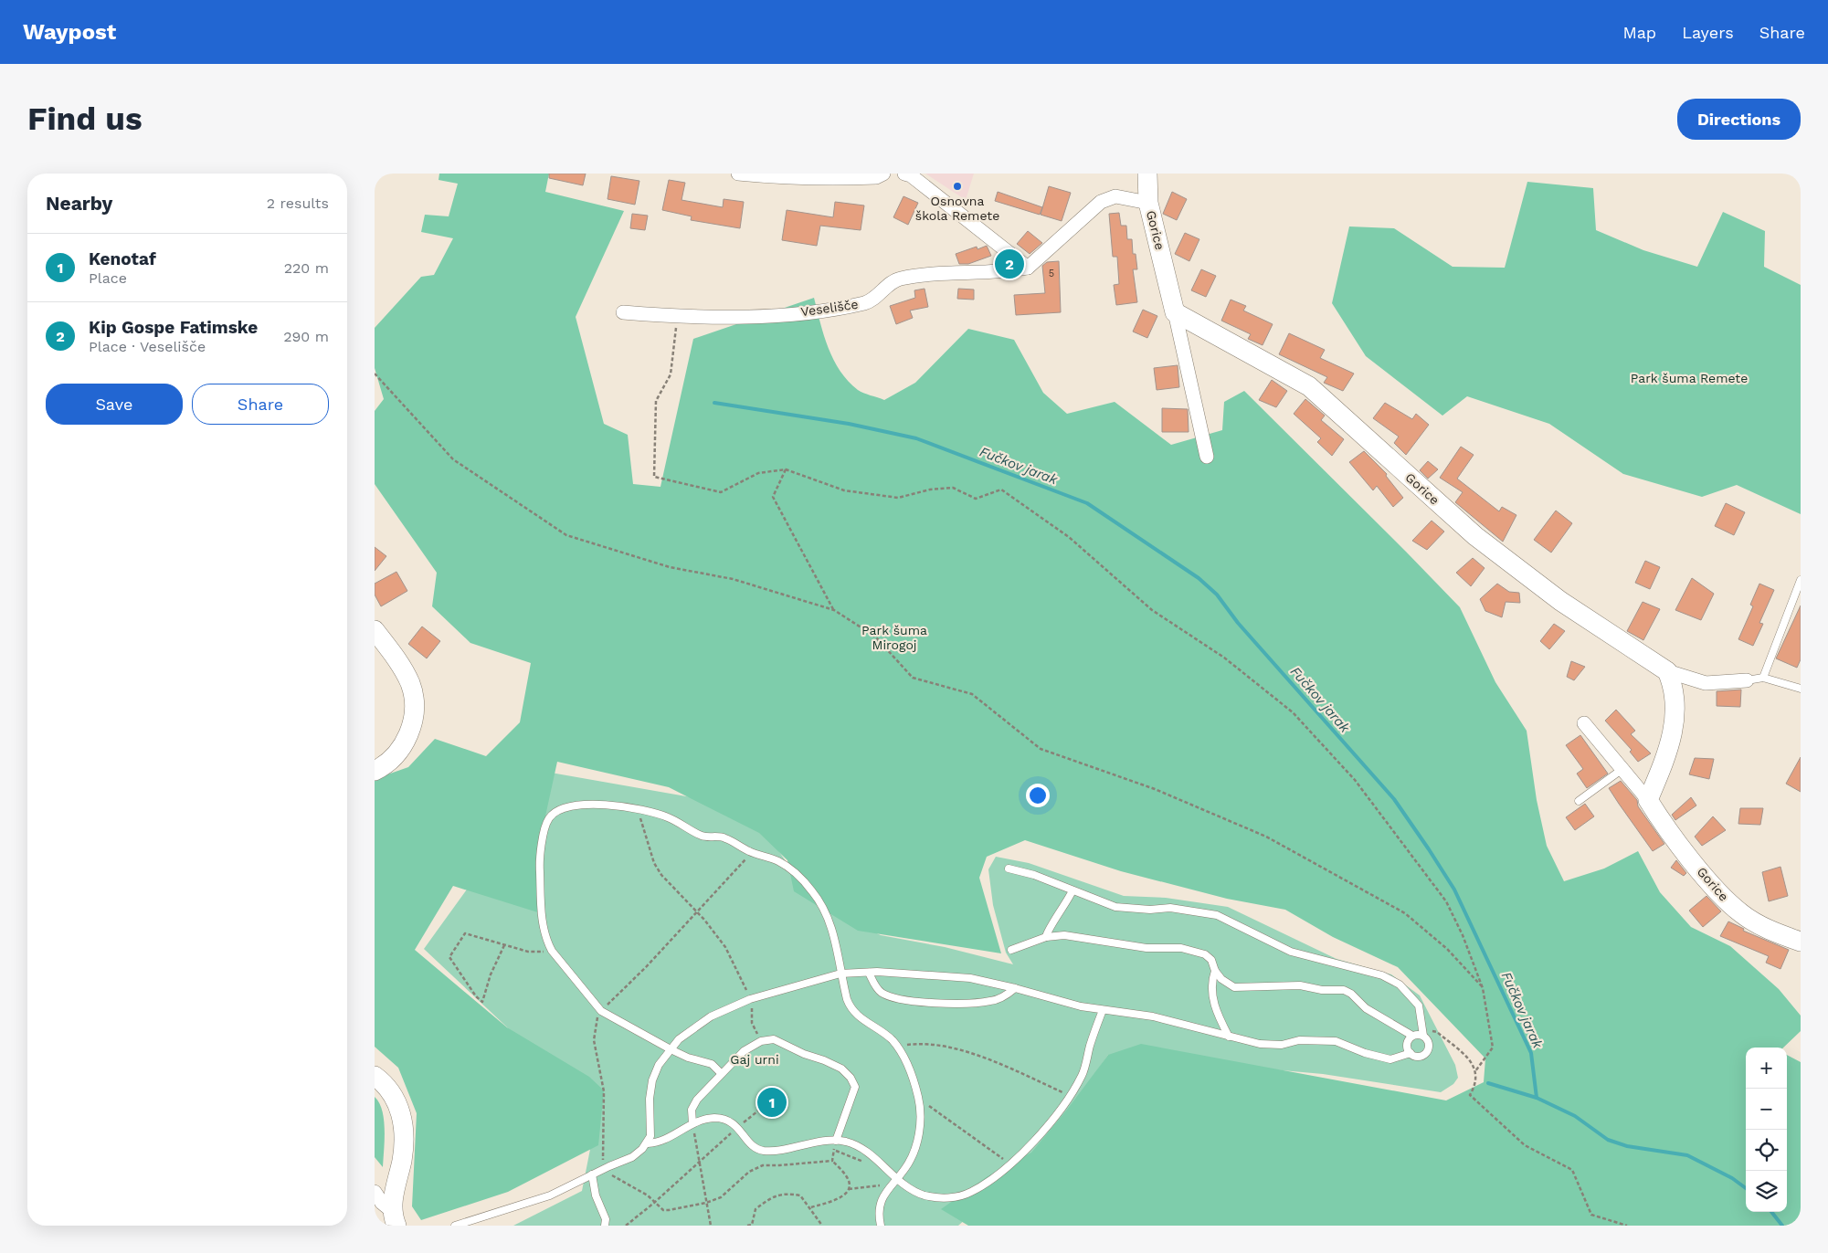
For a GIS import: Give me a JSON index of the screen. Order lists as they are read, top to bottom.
{
  "streets": {
    "street": ["Gorice", "Veselišče"]
  },
  "water": ["Fučkov jarak"],
  "parks": ["Park šuma Remete", "Park šuma Mirogoj", "Gaj urni"],
  "places": ["Osnovna škola Remete"],
  "house_numbers": ["5"],
  "page": {
    "header": "Waypost",
    "nav": ["Map", "Layers", "Share"],
    "buttons": [
      "Directions",
      ["Save", "Share"]
    ],
    "title": "Find us",
    "heading": ["Nearby", "2 results"],
    "list": [
      {
        "mark": "1",
        "name": "Kenotaf",
        "note": "Place",
        "value": "220 m"
      },
      {
        "mark": "2",
        "name": "Kip Gospe Fatimske",
        "note": "Place · Veselišče",
        "value": "290 m"
      }
    ],
    "pins": ["2", "1"],
    "map_buttons": ["+", "−"]
  }
}
